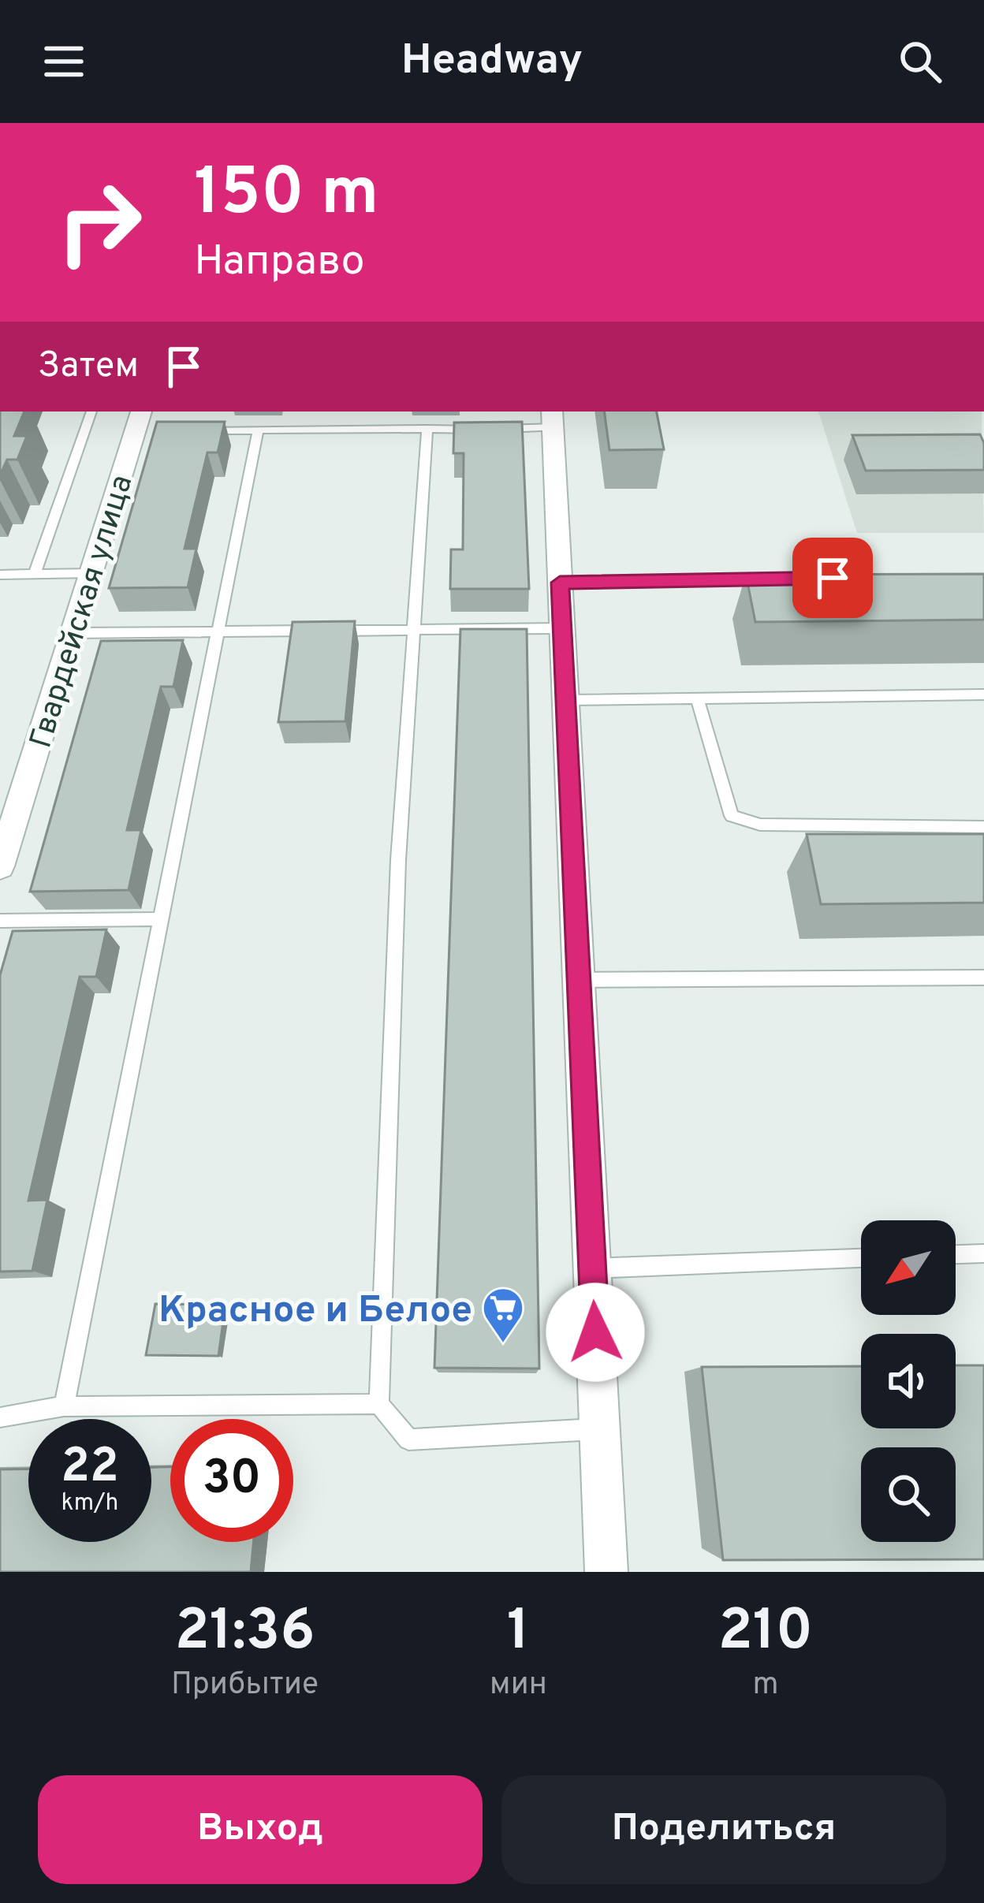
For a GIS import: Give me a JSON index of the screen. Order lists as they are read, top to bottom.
{
  "streets": {
    "street": ["Гвардейская улица"]
  },
  "places": {
    "supermarket": ["Красное и Белое"]
  },
  "north": "bottom left",
  "page": {
    "header": "Headway",
    "turn": ["150 m", "Направо"],
    "then": "Затем",
    "speed": "22 km/h",
    "limit": "30",
    "eta": [
      "21:36",
      "Прибытие",
      "1",
      "мин",
      "210",
      "m"
    ],
    "buttons": ["Выход", "Поделиться"]
  }
}
